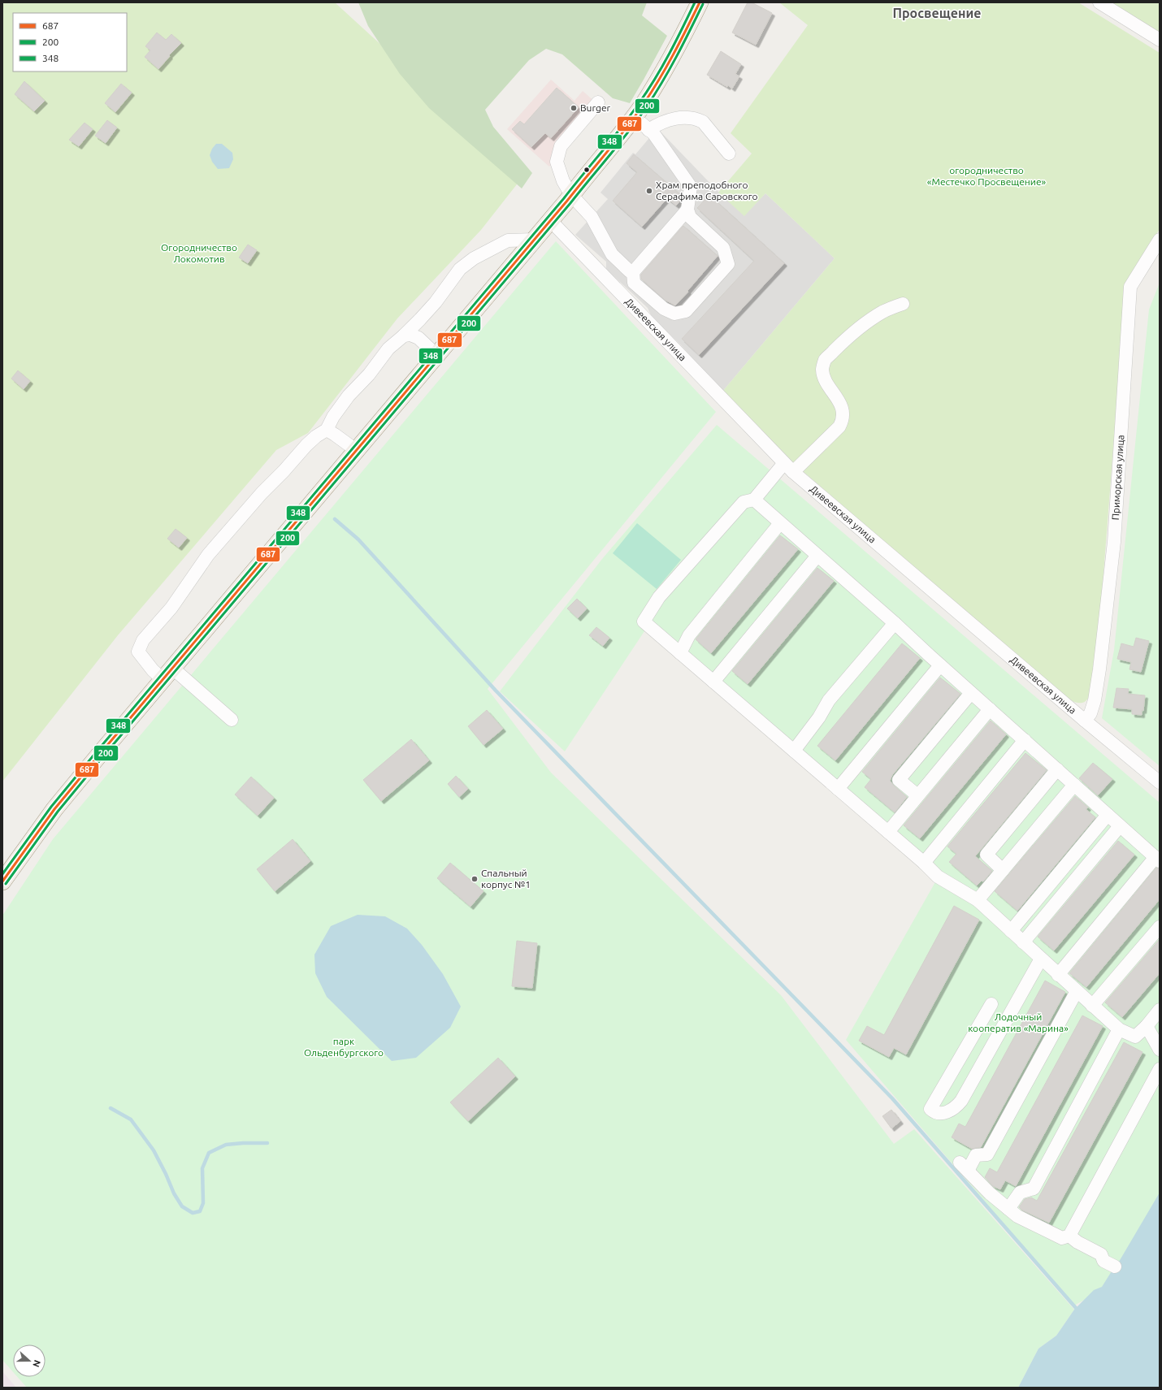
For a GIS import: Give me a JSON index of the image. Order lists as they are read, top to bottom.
{
  "streets": {
    "street": ["Дивеевская улица", "Приморская улица"]
  },
  "crossings": [
    ["Дивеевская улица", "Приморская улица"]
  ],
  "districts": ["Просвещение"],
  "parks": [
    "огородничество «Местечко Просвещение»",
    "Огородничество Локомотив",
    "Лодочный кооператив «Марина»",
    "парк Ольденбургского"
  ],
  "places": ["Burger", "Храм преподобного Серафима Саровского", "Спальный корпус №1"],
  "lines": ["transit line 687", "transit line 348", "transit line 200"],
  "legend": ["687", "200", "348"],
  "north": "right"
}
